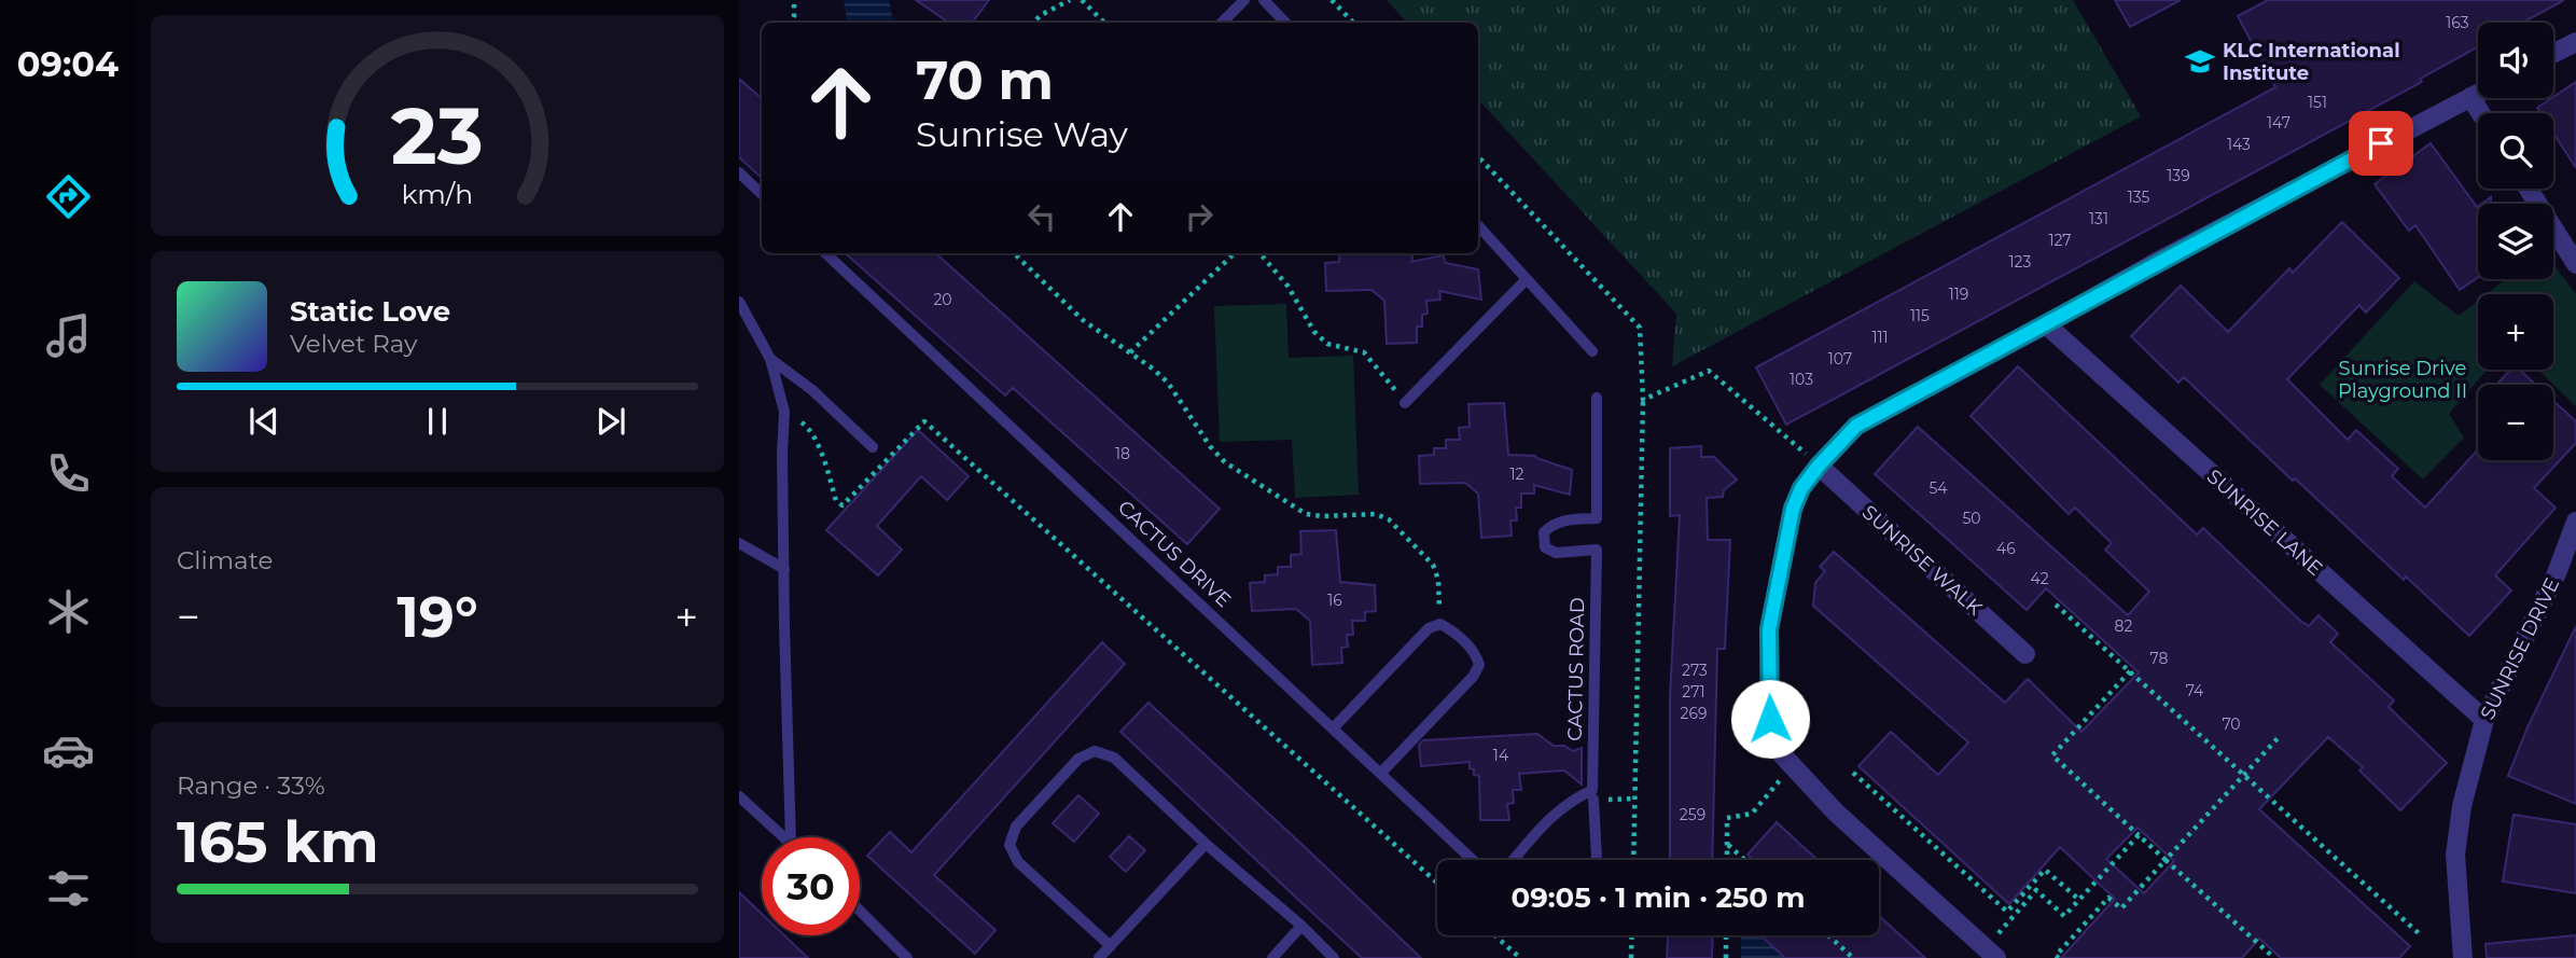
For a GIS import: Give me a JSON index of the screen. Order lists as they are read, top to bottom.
{
  "streets": {
    "street": ["SUNRISE LANE", "SUNRISE WALK", "SUNRISE DRIVE"],
    "lane": ["CACTUS DRIVE", "CACTUS ROAD"]
  },
  "crossings": [
    ["SUNRISE LANE", "SUNRISE DRIVE"]
  ],
  "parks": ["Sunrise Drive Playground II"],
  "places": {
    "school or university": ["KLC International Institute"]
  },
  "house_numbers": [
    "163",
    "151",
    "147",
    "143",
    "139",
    "135",
    "131",
    "127",
    "123",
    "119",
    "20",
    "115",
    "111",
    "107",
    "103",
    "18",
    "12",
    "54",
    "50",
    "46",
    "42",
    "16",
    "82",
    "78",
    "273",
    "74",
    "271",
    "269",
    "70",
    "14",
    "259"
  ],
  "page": {
    "tabs": "09:04",
    "map_buttons": ["+", "−"],
    "turn": ["70 m", "Sunrise Way"],
    "song": ["Static Love", "Velvet Ray"],
    "tile": [
      "Climate",
      ["Range · 33%", "165 km"]
    ],
    "heat": ["−", "19°", "+"],
    "limit": "30",
    "trip": "09:05 · 1 min · 250 m",
    "gauge": ["23", "km/h"]
  }
}
